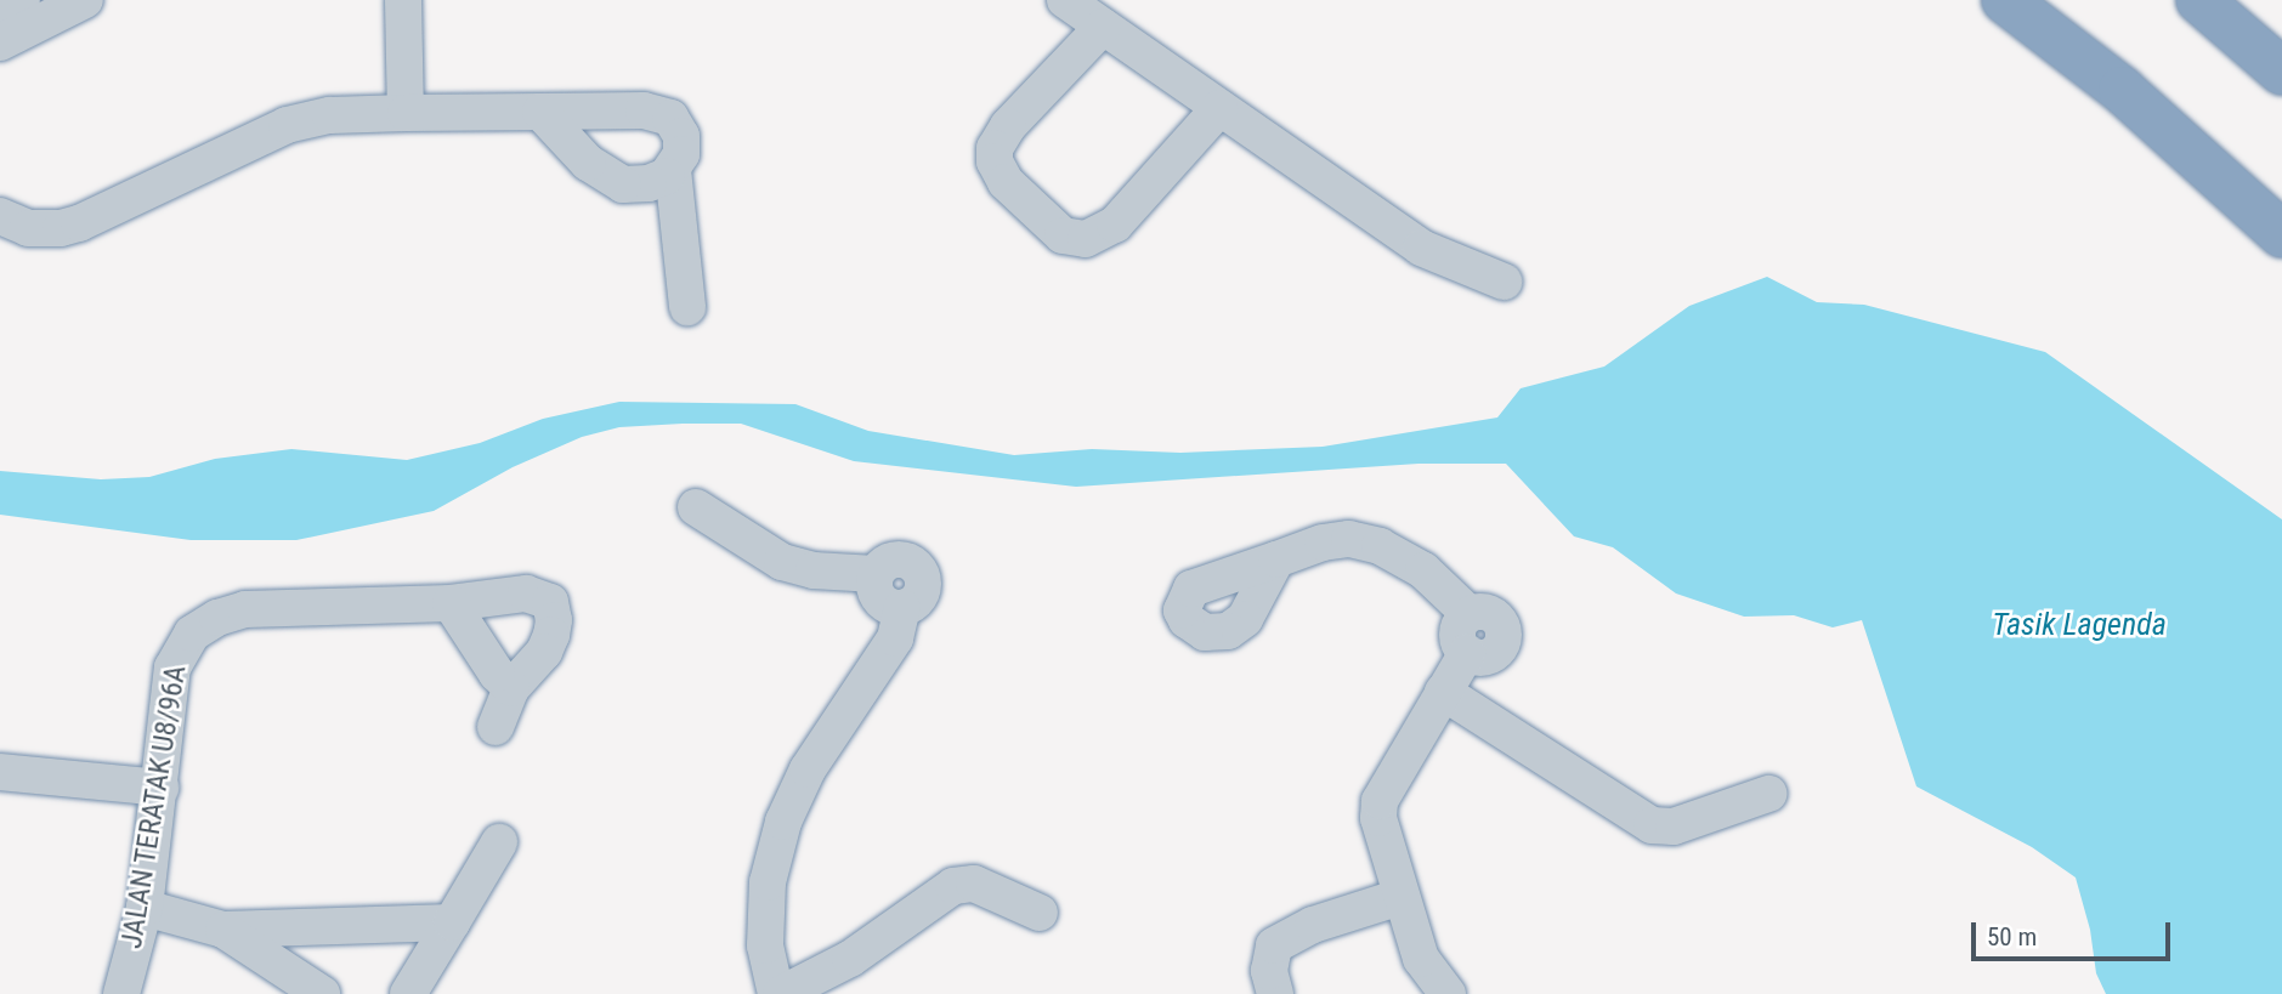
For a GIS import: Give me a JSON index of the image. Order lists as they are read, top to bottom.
{
  "streets": {
    "street": ["JALAN TERATAK U8/96A"]
  },
  "water": ["Tasik Lagenda"],
  "scale_bar": "50 m"
}
